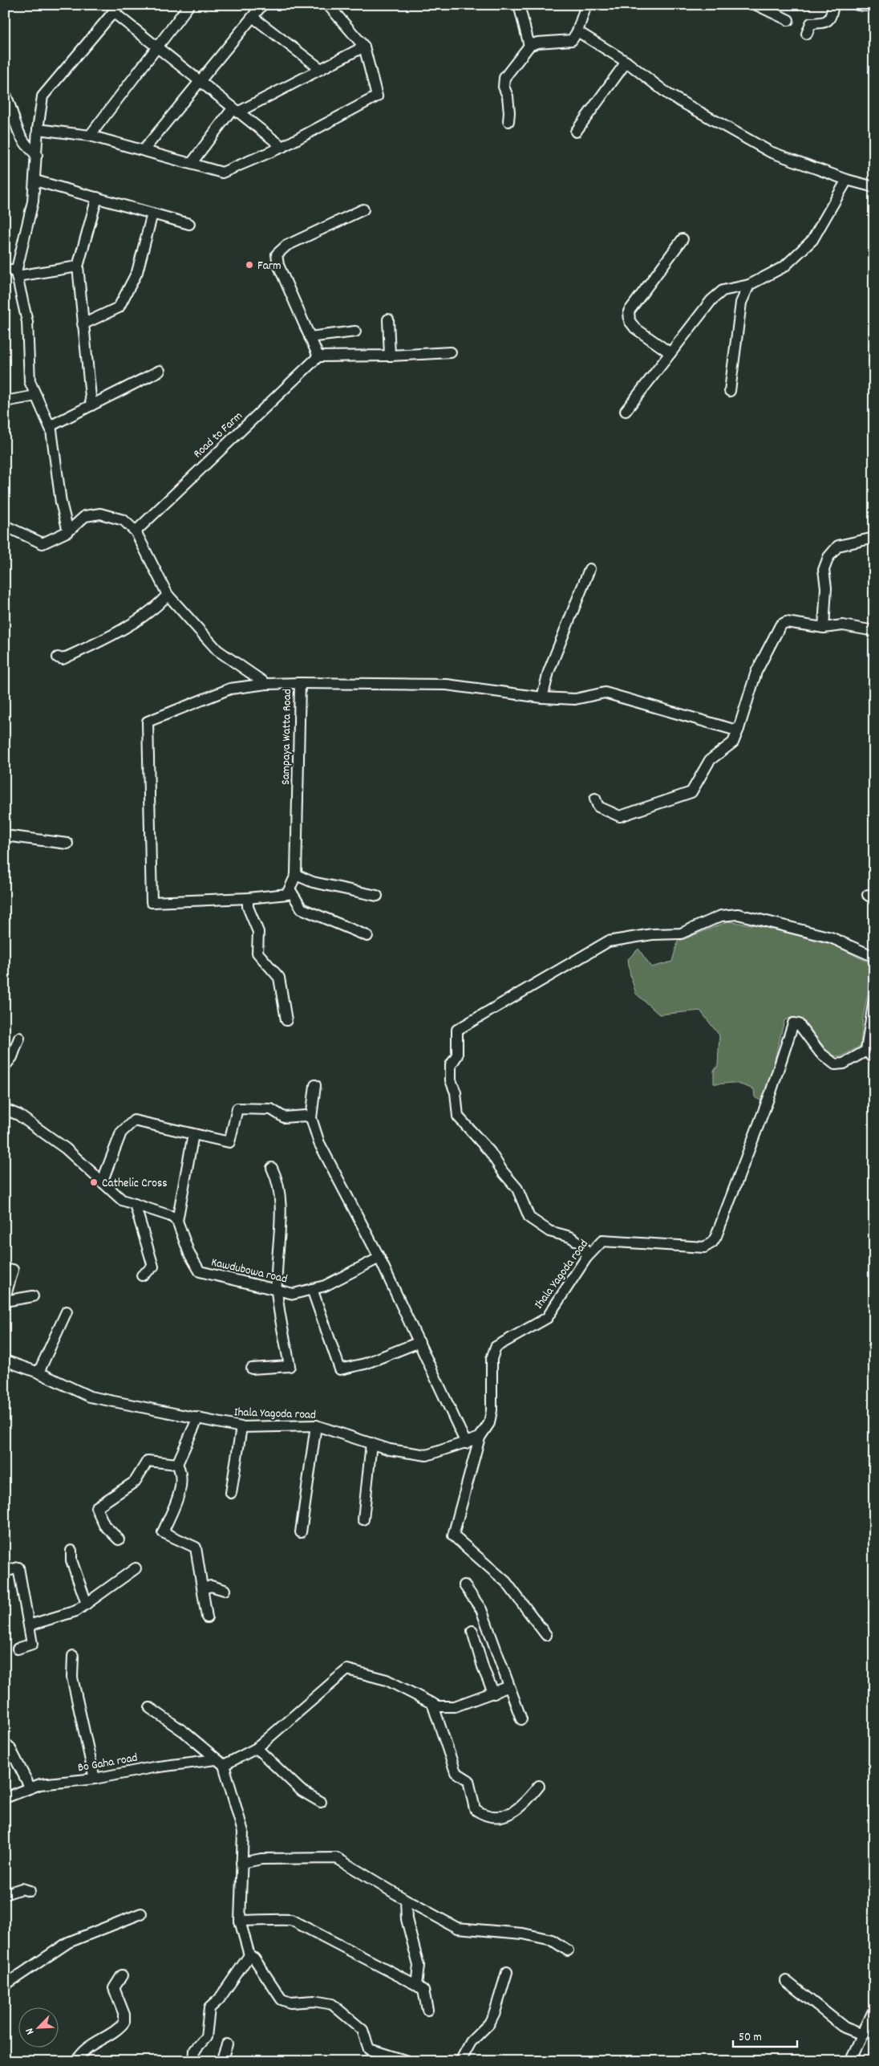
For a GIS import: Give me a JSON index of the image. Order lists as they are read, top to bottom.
{
  "streets": {
    "street": [
      "Road to Farm",
      "Sampaya Watta Road",
      "Kawdubowa road",
      "Ihala Yagoda road",
      "Bo Gaha road"
    ]
  },
  "crossings": [
    ["Road to Farm", "Sampaya Watta Road"]
  ],
  "places": ["Farm", "Cathelic Cross"],
  "scale_bar": "50 m",
  "north": "bottom left"
}
